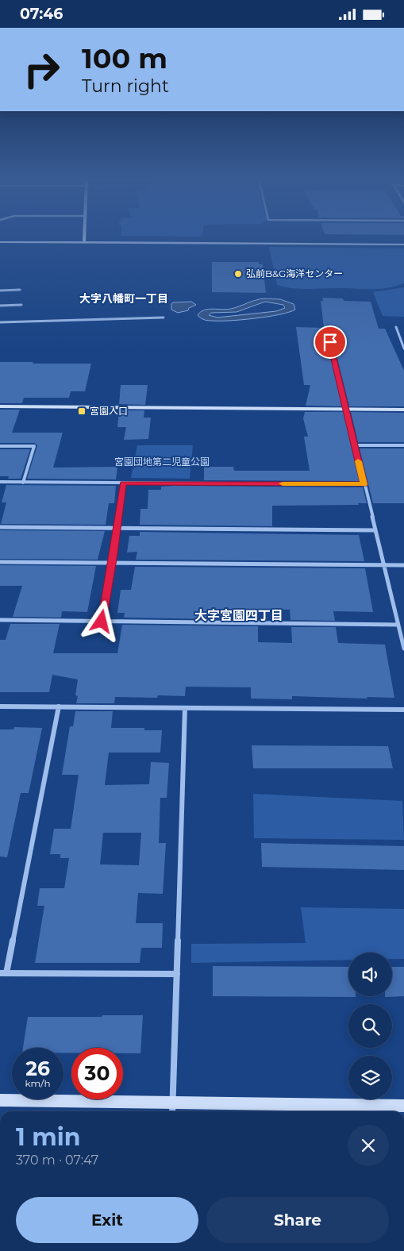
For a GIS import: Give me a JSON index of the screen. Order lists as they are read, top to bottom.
{
  "districts": ["大字八幡町一丁目", "大字宮園四丁目"],
  "parks": ["宮園団地第二児童公園"],
  "places": {
    "other": ["弘前B&G海洋センター"],
    "transit": ["宮園入口"]
  },
  "page": {
    "status": "07:46",
    "turn": ["100 m", "Turn right"],
    "speed": "26 km/h",
    "limit": "30",
    "heading": ["1 min", "370 m · 07:47"],
    "buttons": ["Exit", "Share"]
  }
}
